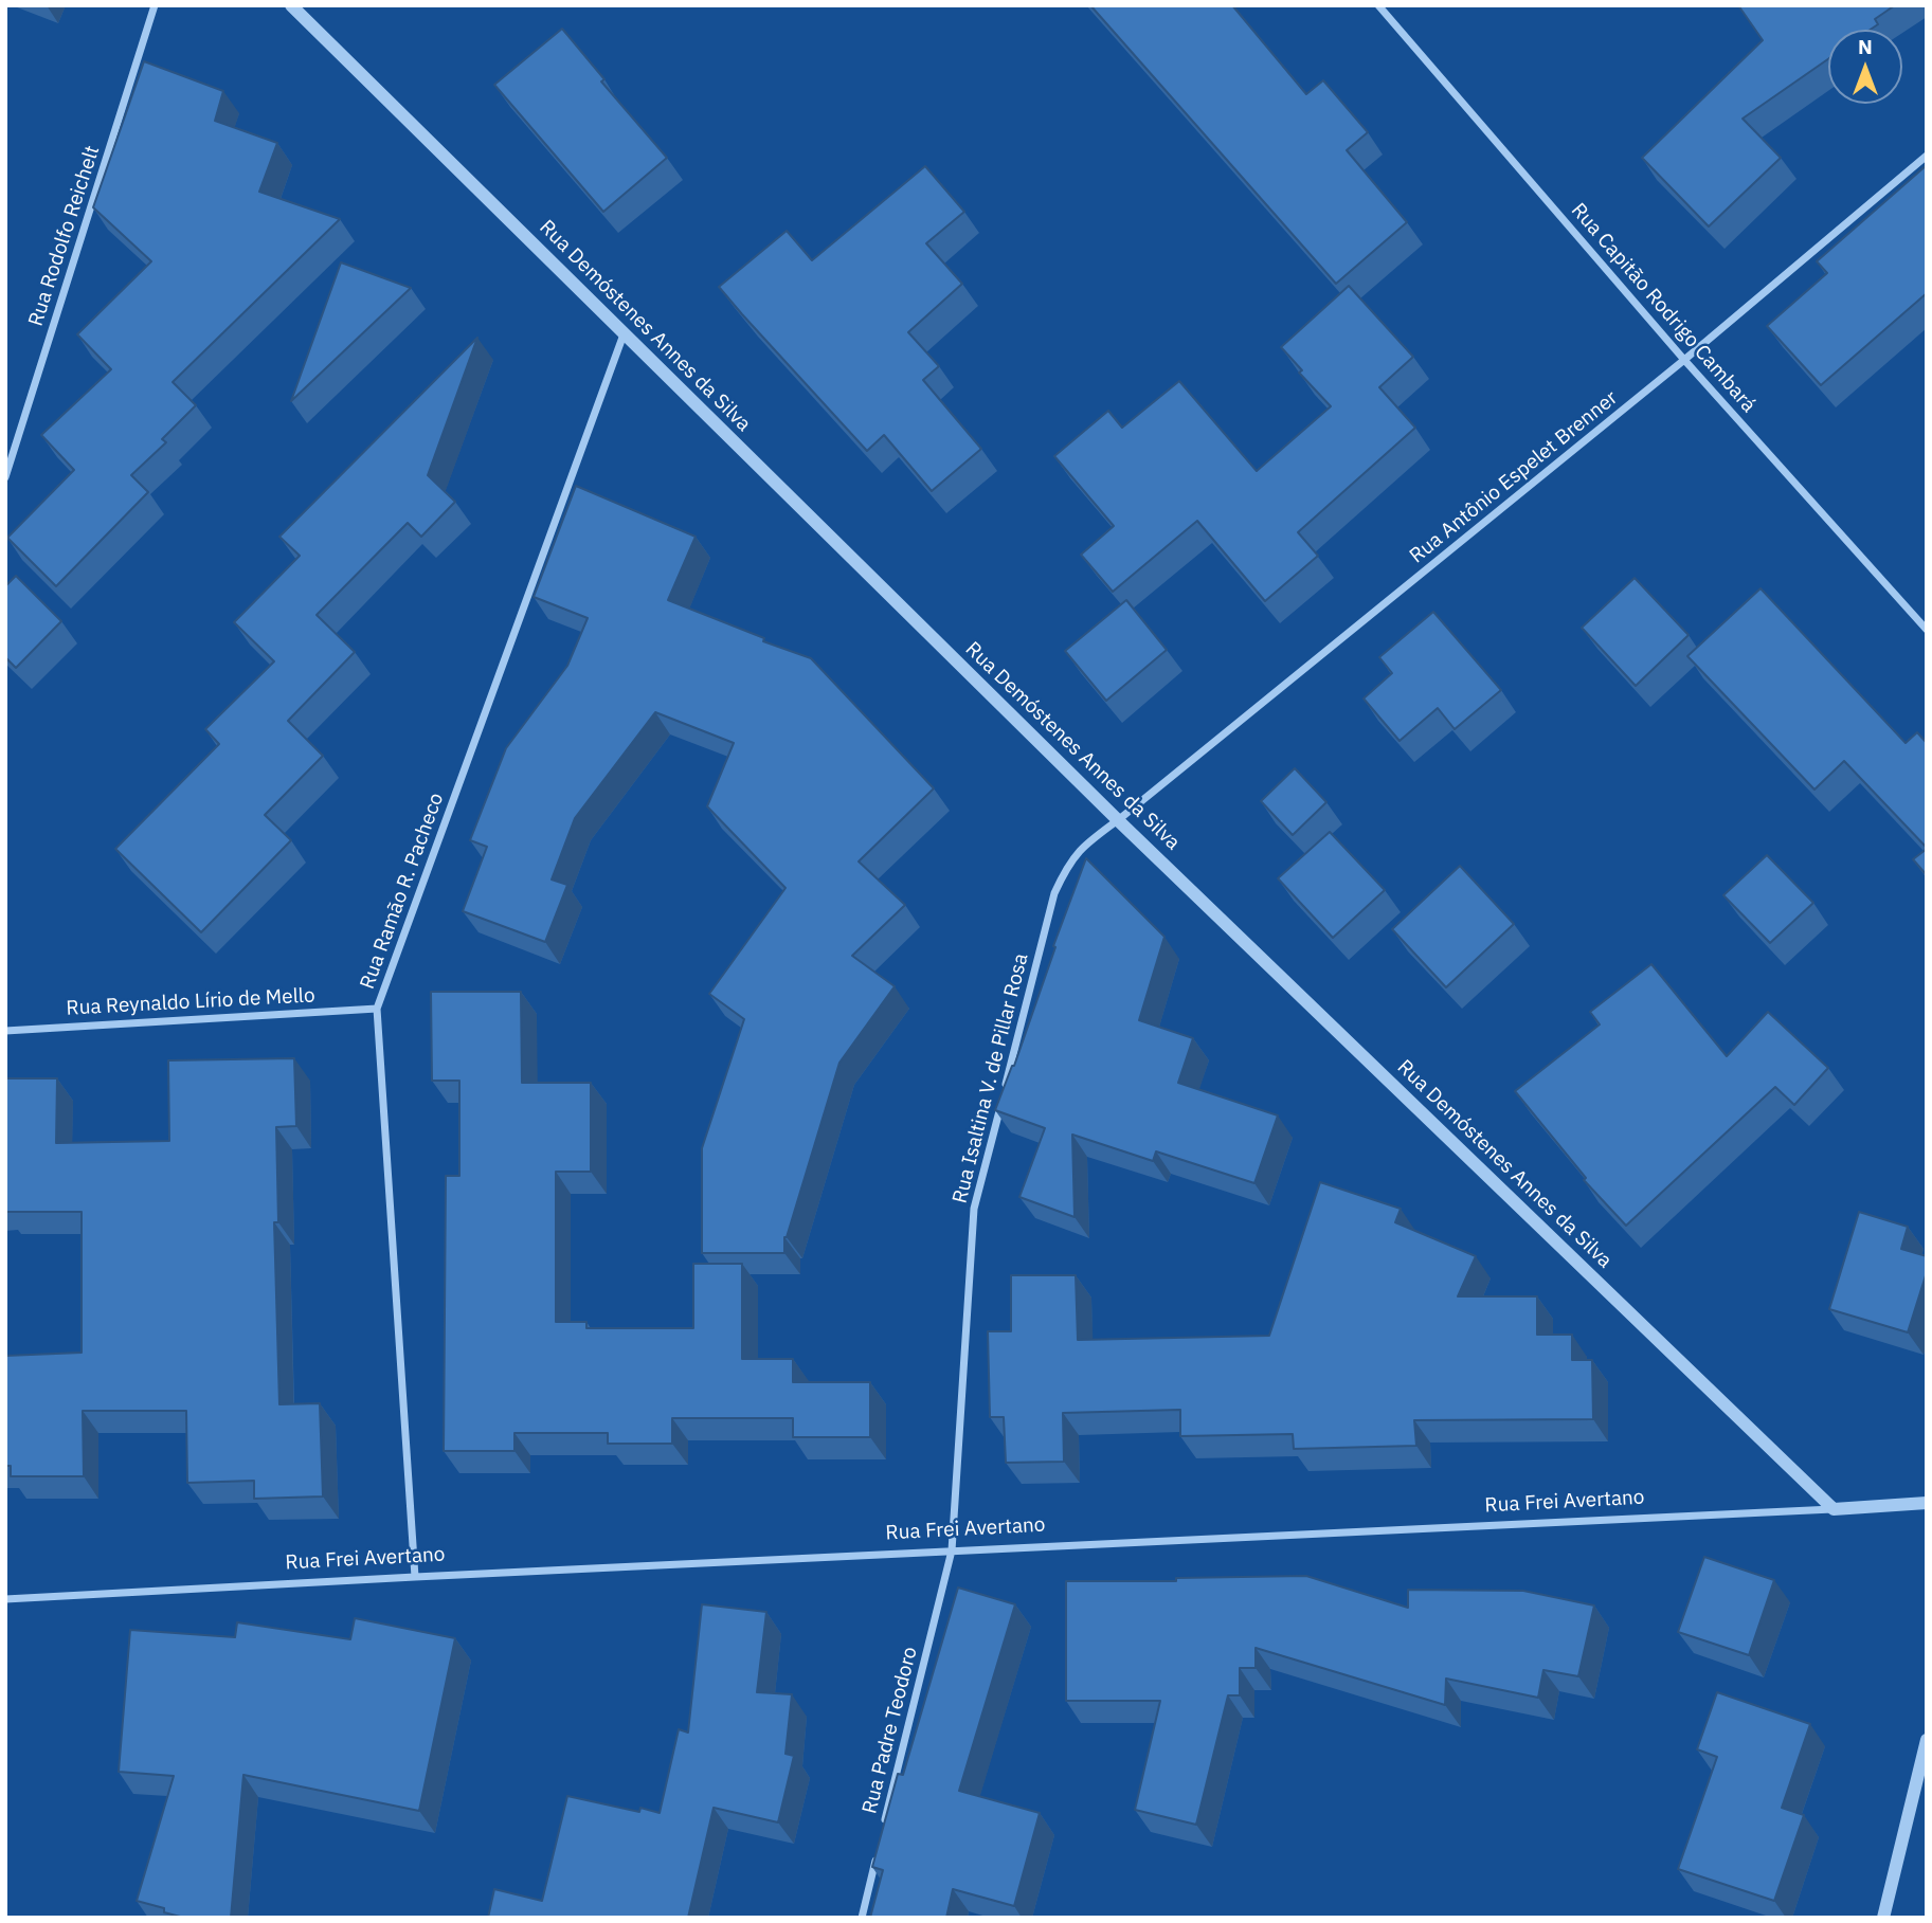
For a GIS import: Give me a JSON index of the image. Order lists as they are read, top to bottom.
{
  "streets": {
    "street": [
      "Rua Rodolfo Reichelt",
      "Rua Capitão Rodrigo Cambará",
      "Rua Demóstenes Annes da Silva",
      "Rua Antônio Espelet Brenner",
      "Rua Ramão R. Pacheco",
      "Rua Reynaldo Lírio de Mello",
      "Rua Isaltina V. de Pillar Rosa",
      "Rua Frei Avertano",
      "Rua Padre Teodoro"
    ]
  },
  "crossings": [
    ["Rua Capitão Rodrigo Cambará", "Rua Antônio Espelet Brenner"],
    ["Rua Demóstenes Annes da Silva", "Rua Antônio Espelet Brenner"],
    ["Rua Demóstenes Annes da Silva", "Rua Ramão R. Pacheco"],
    ["Rua Demóstenes Annes da Silva", "Rua Isaltina V. de Pillar Rosa"],
    ["Rua Demóstenes Annes da Silva", "Rua Frei Avertano"],
    ["Rua Antônio Espelet Brenner", "Rua Isaltina V. de Pillar Rosa"],
    ["Rua Ramão R. Pacheco", "Rua Reynaldo Lírio de Mello"],
    ["Rua Ramão R. Pacheco", "Rua Frei Avertano"],
    ["Rua Isaltina V. de Pillar Rosa", "Rua Frei Avertano"],
    ["Rua Isaltina V. de Pillar Rosa", "Rua Padre Teodoro"],
    ["Rua Frei Avertano", "Rua Padre Teodoro"]
  ],
  "north": "top"
}
